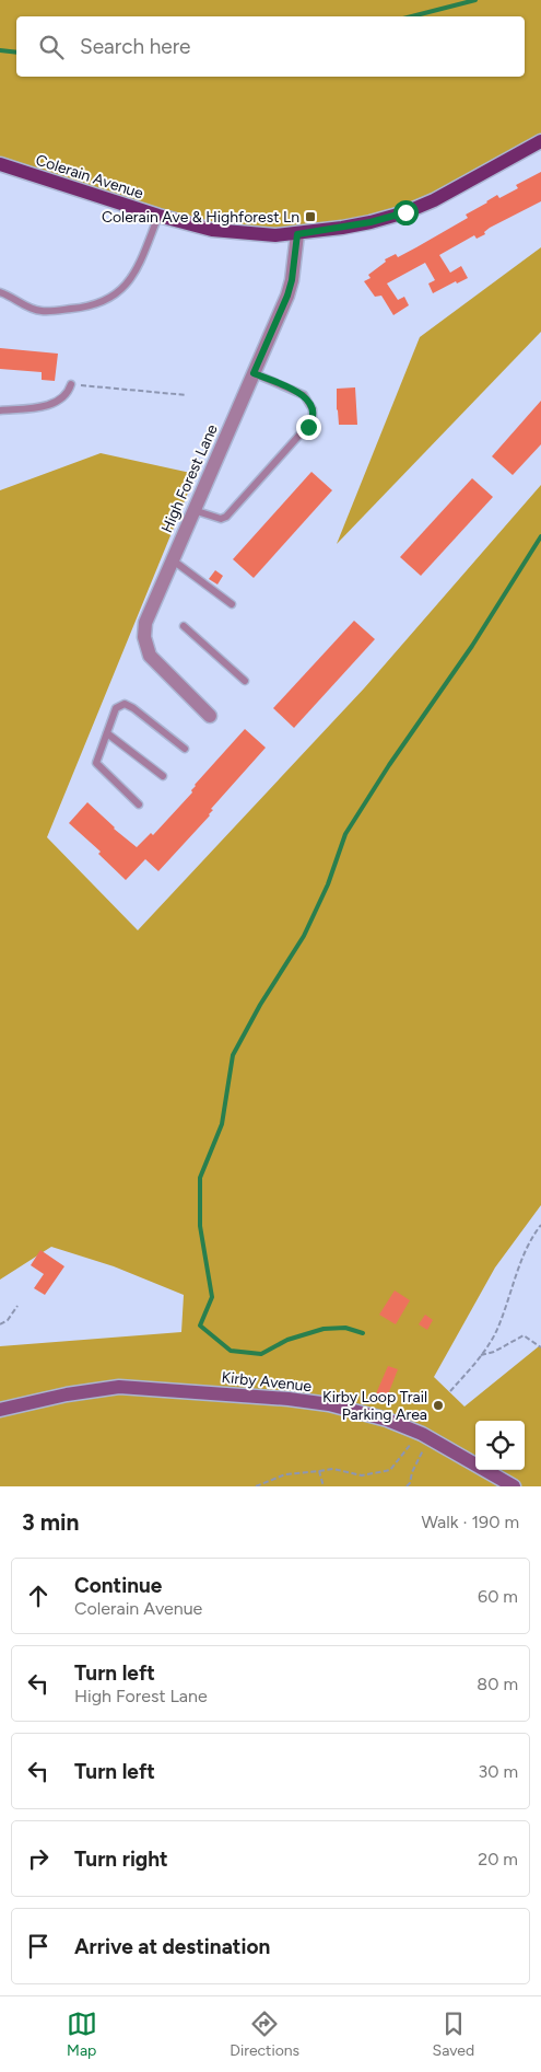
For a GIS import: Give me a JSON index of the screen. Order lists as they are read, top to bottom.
{
  "streets": {
    "main road": ["Colerain Avenue"],
    "street": ["High Forest Lane", "Kirby Avenue"]
  },
  "crossings": [
    ["Colerain Avenue", "High Forest Lane"]
  ],
  "places": {
    "transit": ["Colerain Ave & Highforest Ln"],
    "other": ["Kirby Loop Trail Parking Area"]
  },
  "page": {
    "search": "Search here",
    "heading": ["3 min", "Walk · 190 m"],
    "list": [
      ["Continue", "Colerain Avenue", "60 m"],
      ["Turn left", "High Forest Lane", "80 m"],
      ["Turn left", "30 m"],
      ["Turn right", "20 m"],
      "Arrive at destination"
    ],
    "nav": ["Map", "Directions", "Saved"]
  }
}
